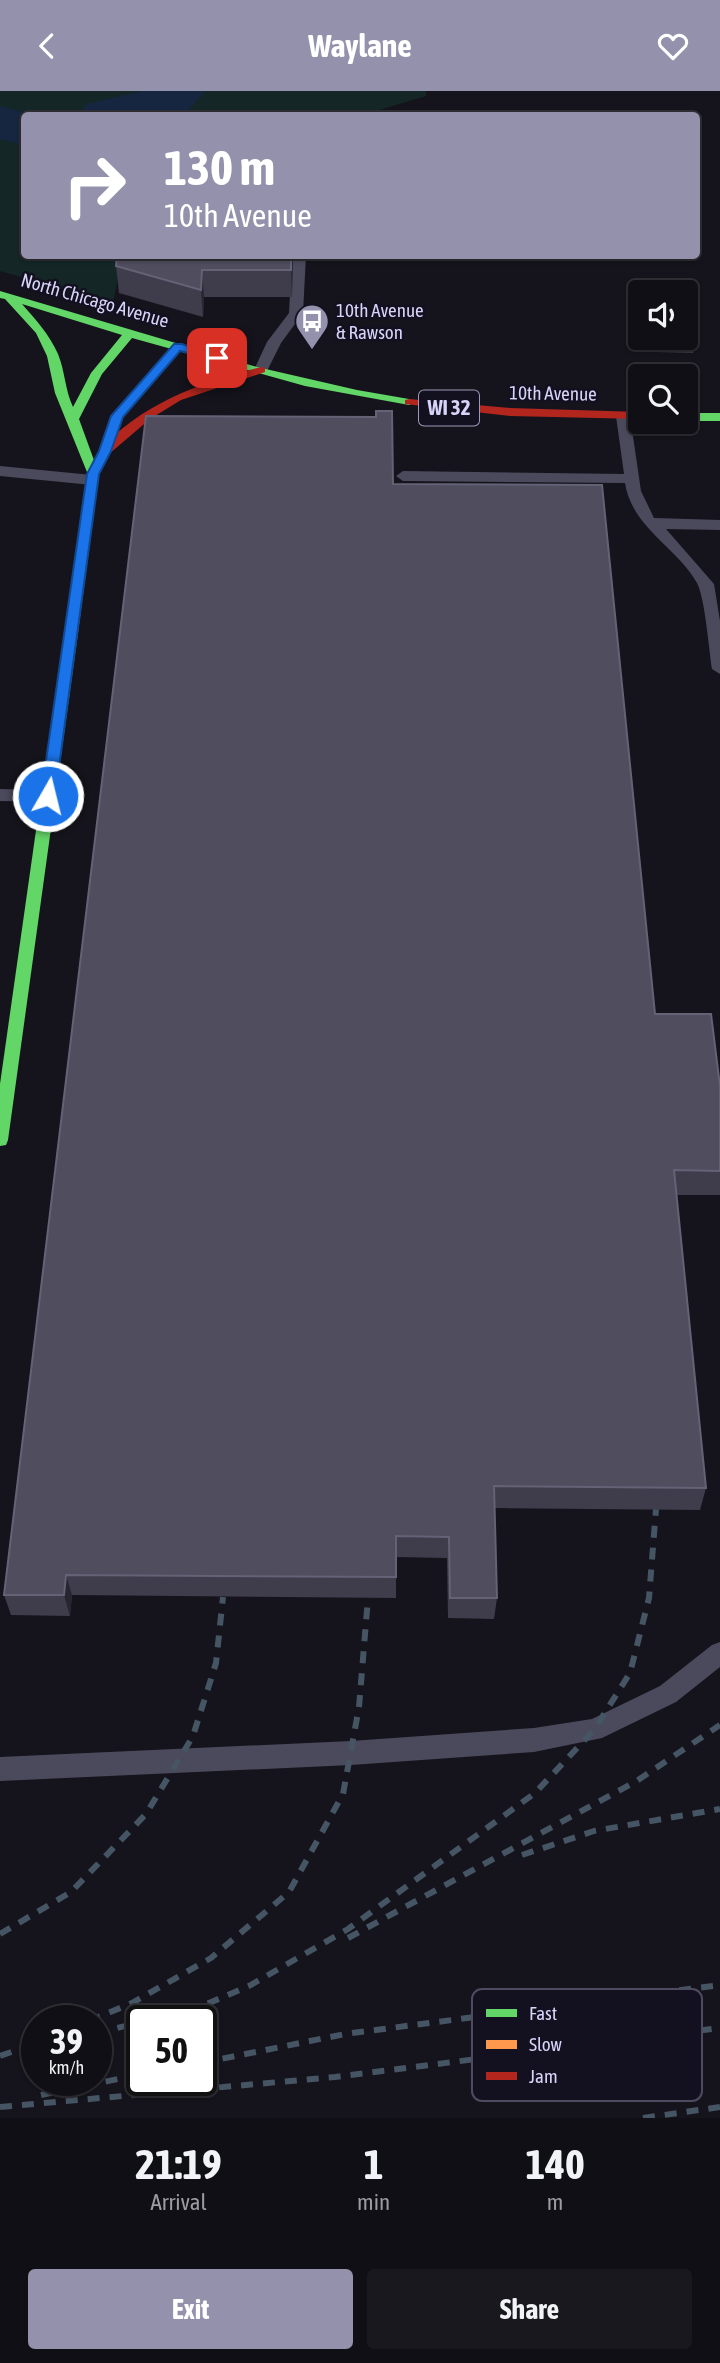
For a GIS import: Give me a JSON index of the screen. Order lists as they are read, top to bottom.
{
  "streets": {
    "main road": ["North Chicago Avenue", "10th Avenue", "WI 32"]
  },
  "crossings": [
    ["North Chicago Avenue", "10th Avenue"]
  ],
  "places": {
    "bus stop": ["10th Avenue & Rawson"]
  },
  "legend": ["Fast", "Slow", "Jam"],
  "page": {
    "header": "Waylane",
    "turn": ["130 m", "10th Avenue"],
    "speed": "39 km/h",
    "limit": "50",
    "eta": [
      "21:19",
      "Arrival",
      "1",
      "min",
      "140",
      "m"
    ],
    "buttons": ["Exit", "Share"]
  }
}
